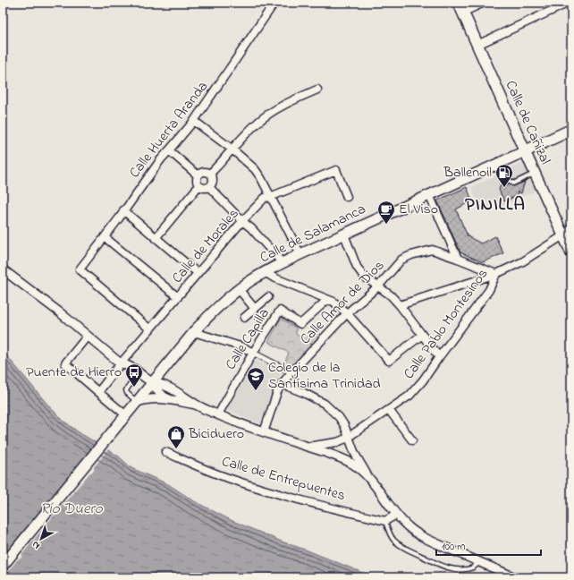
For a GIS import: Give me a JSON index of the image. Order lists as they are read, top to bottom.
{
  "streets": {
    "main road": ["Calle de Cañizal", "Calle de Salamanca"],
    "street": [
      "Calle Huerta Aranda",
      "Calle de Morales",
      "Calle Amor de Dios",
      "Calle Pablo Montesinos",
      "Calle Capilla",
      "Calle de Entrepuentes"
    ]
  },
  "crossings": [
    ["Calle de Cañizal", "Calle de Salamanca"],
    ["Calle de Cañizal", "Calle Pablo Montesinos"],
    ["Calle Huerta Aranda", "Calle de Morales"],
    ["Calle Amor de Dios", "Calle Pablo Montesinos"]
  ],
  "districts": ["PINILLA"],
  "water": ["Río Duero"],
  "places": {
    "fuel station": ["Ballenoil"],
    "cafe": ["El Viso"],
    "bus stop": ["Puente de Hierro"],
    "school or university": ["Colegio de la Santísima Trinidad"],
    "shop": ["Biciduero"]
  },
  "scale_bar": "100 m",
  "north": "bottom left"
}
